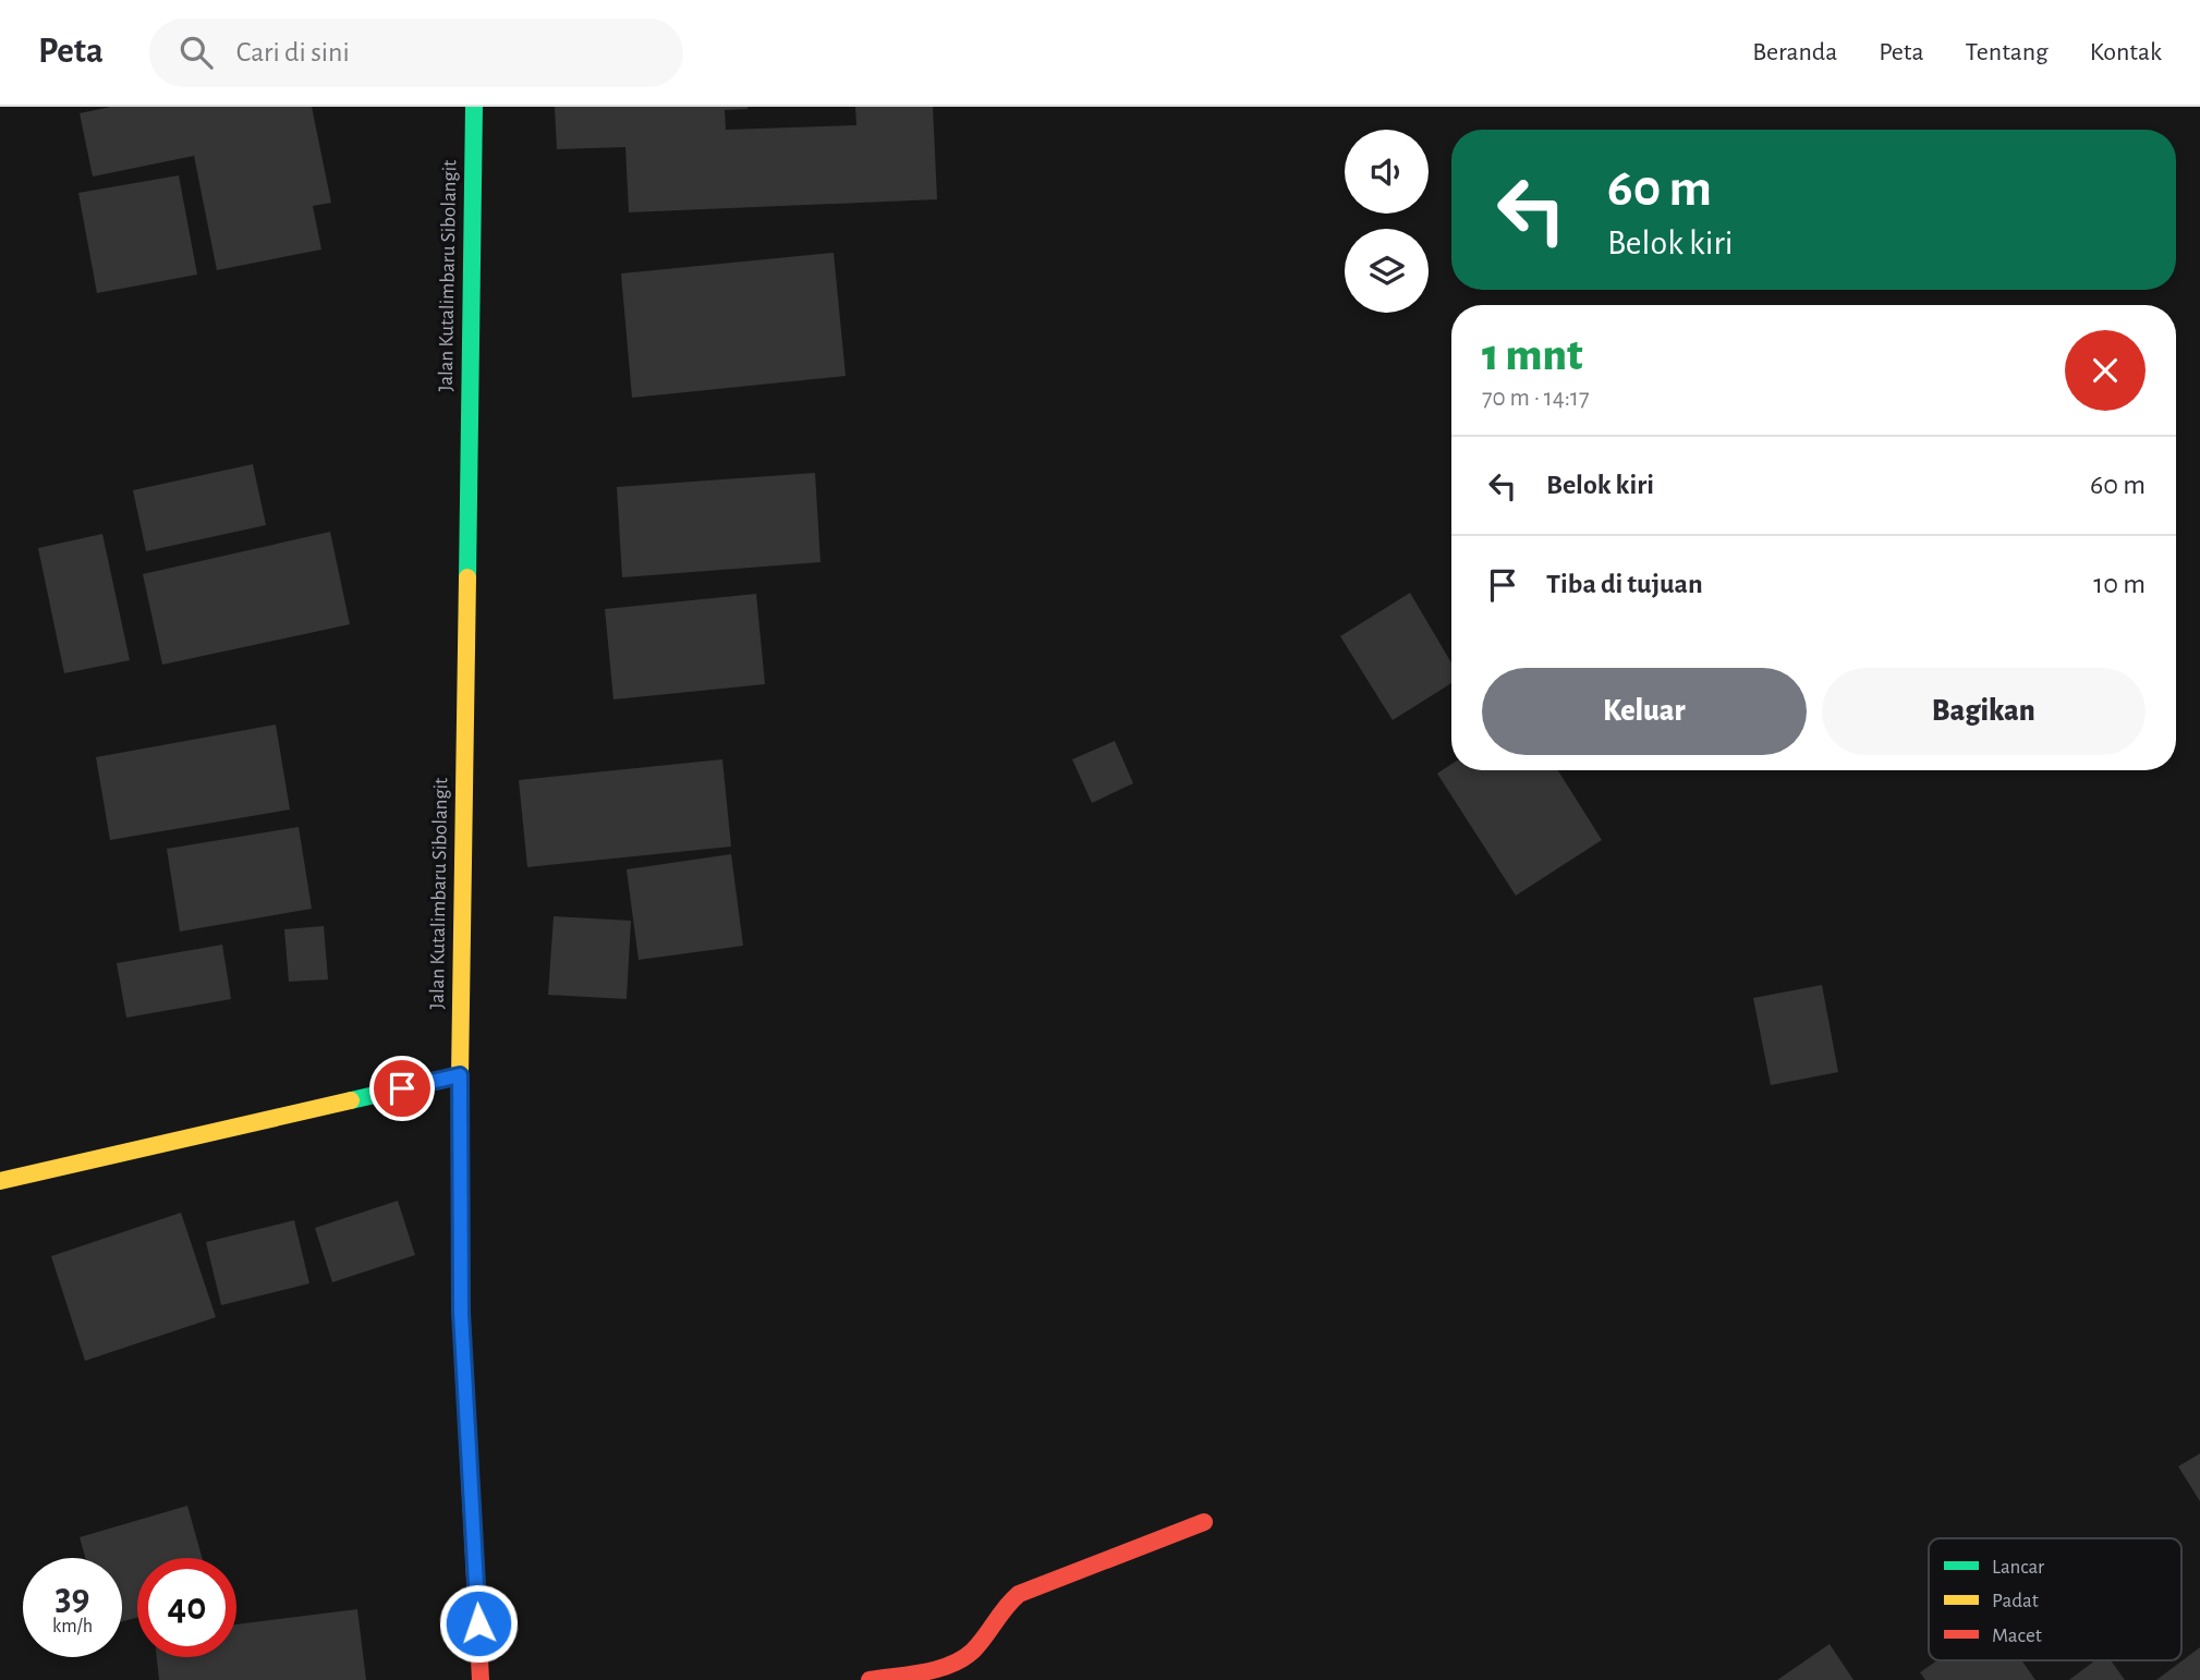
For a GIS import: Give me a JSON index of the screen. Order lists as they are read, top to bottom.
{
  "streets": {
    "street": ["Jalan Kutalimbaru Sibolangit"]
  },
  "legend": ["Lancar", "Padat", "Macet"],
  "page": {
    "header": "Peta",
    "search": "Cari di sini",
    "nav": [
      "Beranda",
      "Peta",
      "Tentang",
      "Kontak"
    ],
    "turn": ["60 m", "Belok kiri"],
    "heading": ["1 mnt", "70 m · 14:17"],
    "list": [
      {
        "name": "Belok kiri",
        "value": "60 m"
      },
      {
        "name": "Tiba di tujuan",
        "value": "10 m"
      }
    ],
    "buttons": ["Keluar", "Bagikan"],
    "speed": "39 km/h",
    "limit": "40"
  }
}
